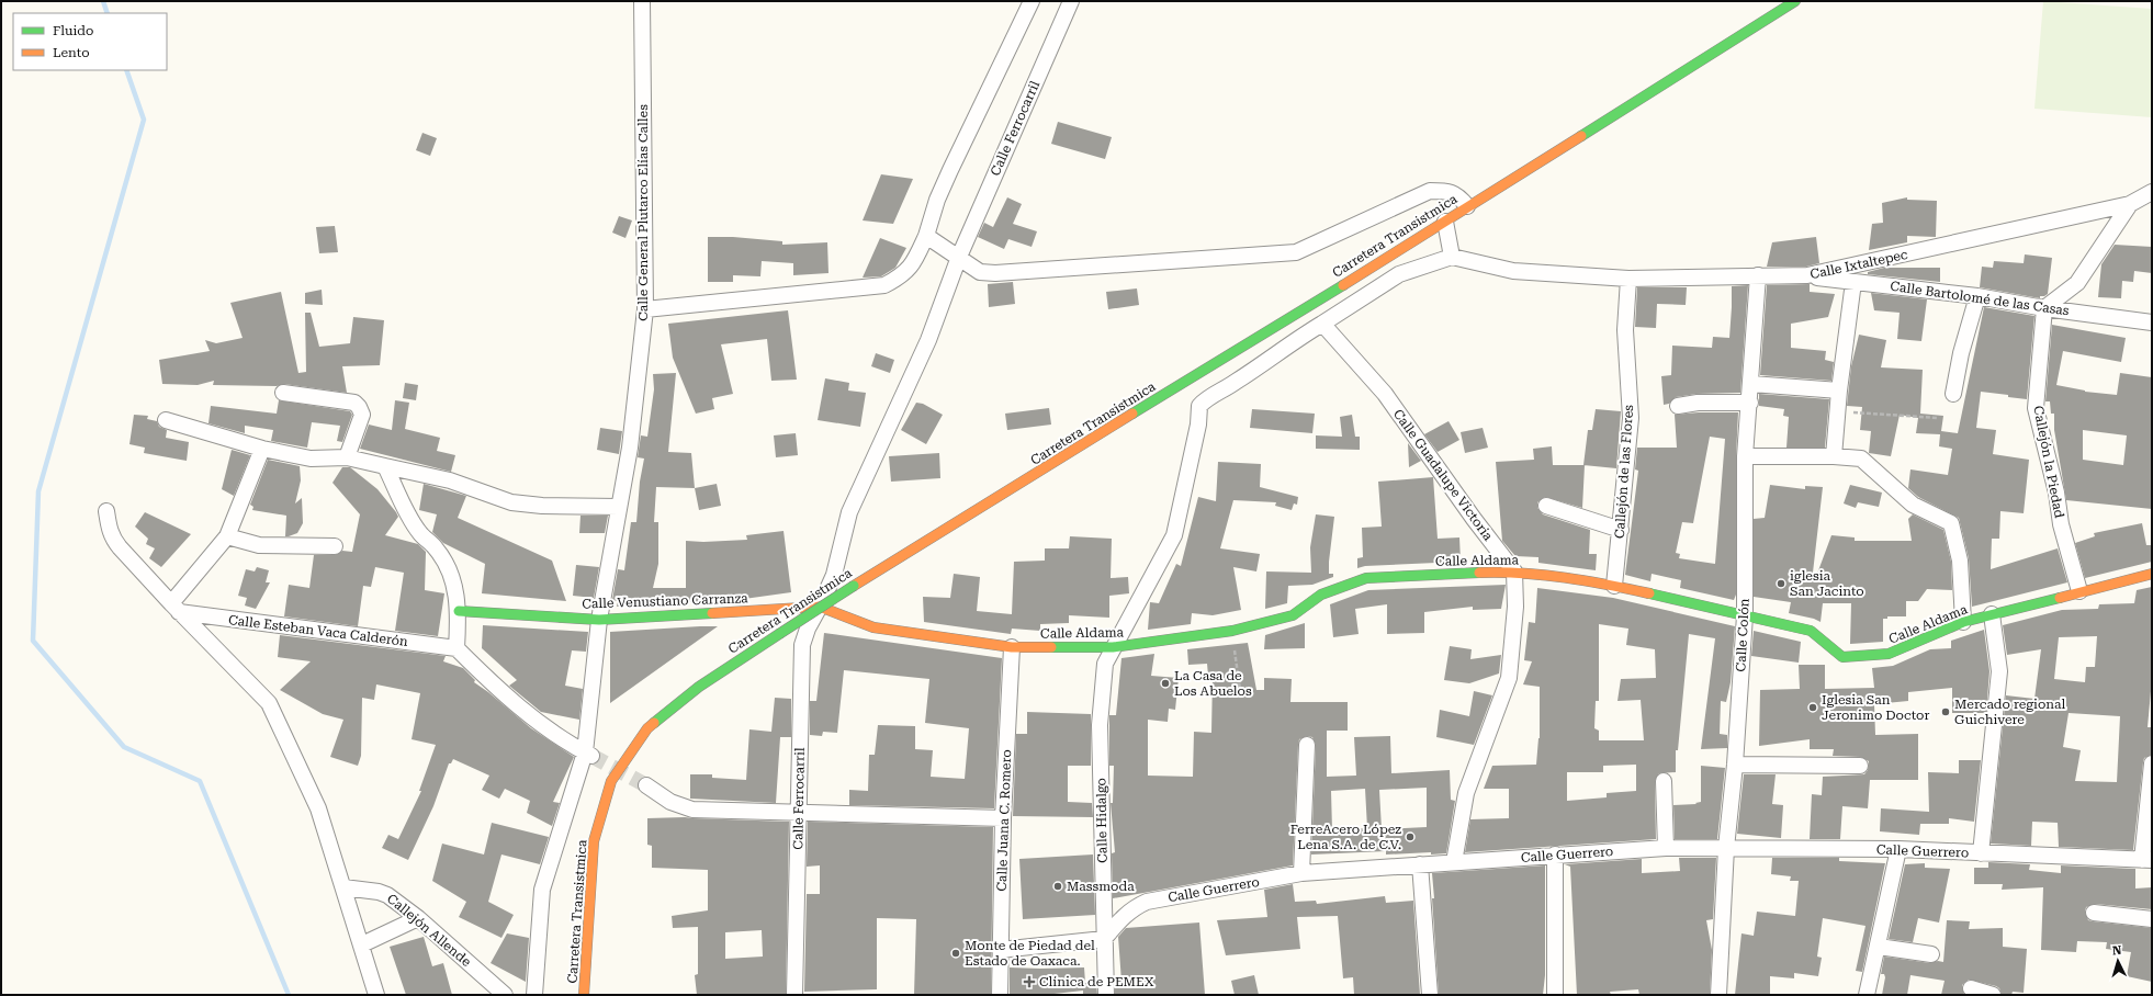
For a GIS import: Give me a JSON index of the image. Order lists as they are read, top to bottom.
{
  "streets": {
    "street": [
      "Calle Ferrocarril",
      "Calle General Plutarco Elías Calles",
      "Carretera Transistmica",
      "Calle Ixtaltepec",
      "Calle Bartolomé de las Casas",
      "Callejón la Piedad",
      "Callejón de las Flores",
      "Calle Guadalupe Victoria",
      "Calle Aldama",
      "Calle Venustiano Carranza",
      "Calle Esteban Vaca Calderón",
      "Calle Colón",
      "Calle Juana C. Romero",
      "Calle Hidalgo",
      "Calle Guerrero",
      "Callejón Allende"
    ]
  },
  "crossings": [
    ["Calle Ferrocarril", "Calle Aldama"],
    ["Calle Ferrocarril", "Calle Venustiano Carranza"],
    ["Calle General Plutarco Elías Calles", "Calle Venustiano Carranza"],
    ["Calle Ixtaltepec", "Calle Bartolomé de las Casas"],
    ["Calle Ixtaltepec", "Callejón de las Flores"],
    ["Calle Ixtaltepec", "Calle Colón"],
    ["Calle Bartolomé de las Casas", "Callejón la Piedad"],
    ["Callejón la Piedad", "Calle Aldama"],
    ["Callejón de las Flores", "Calle Aldama"],
    ["Calle Guadalupe Victoria", "Calle Aldama"],
    ["Calle Guadalupe Victoria", "Calle Hidalgo"],
    ["Calle Aldama", "Calle Venustiano Carranza"],
    ["Calle Aldama", "Calle Colón"],
    ["Calle Aldama", "Calle Juana C. Romero"],
    ["Calle Aldama", "Calle Hidalgo"],
    ["Calle Colón", "Calle Guerrero"],
    ["Calle Hidalgo", "Calle Guerrero"]
  ],
  "places": {
    "other": [
      "iglesia San Jacinto",
      "La Casa de Los Abuelos",
      "Iglesia San Jeronimo Doctor",
      "Mercado regional Guichivere",
      "FerreAcero López Lena S.A. de C.V.",
      "Massmoda",
      "Monte de Piedad del Estado de Oaxaca."
    ],
    "health": ["Clínica de PEMEX"]
  },
  "legend": ["Fluido", "Lento"],
  "north": "top"
}
